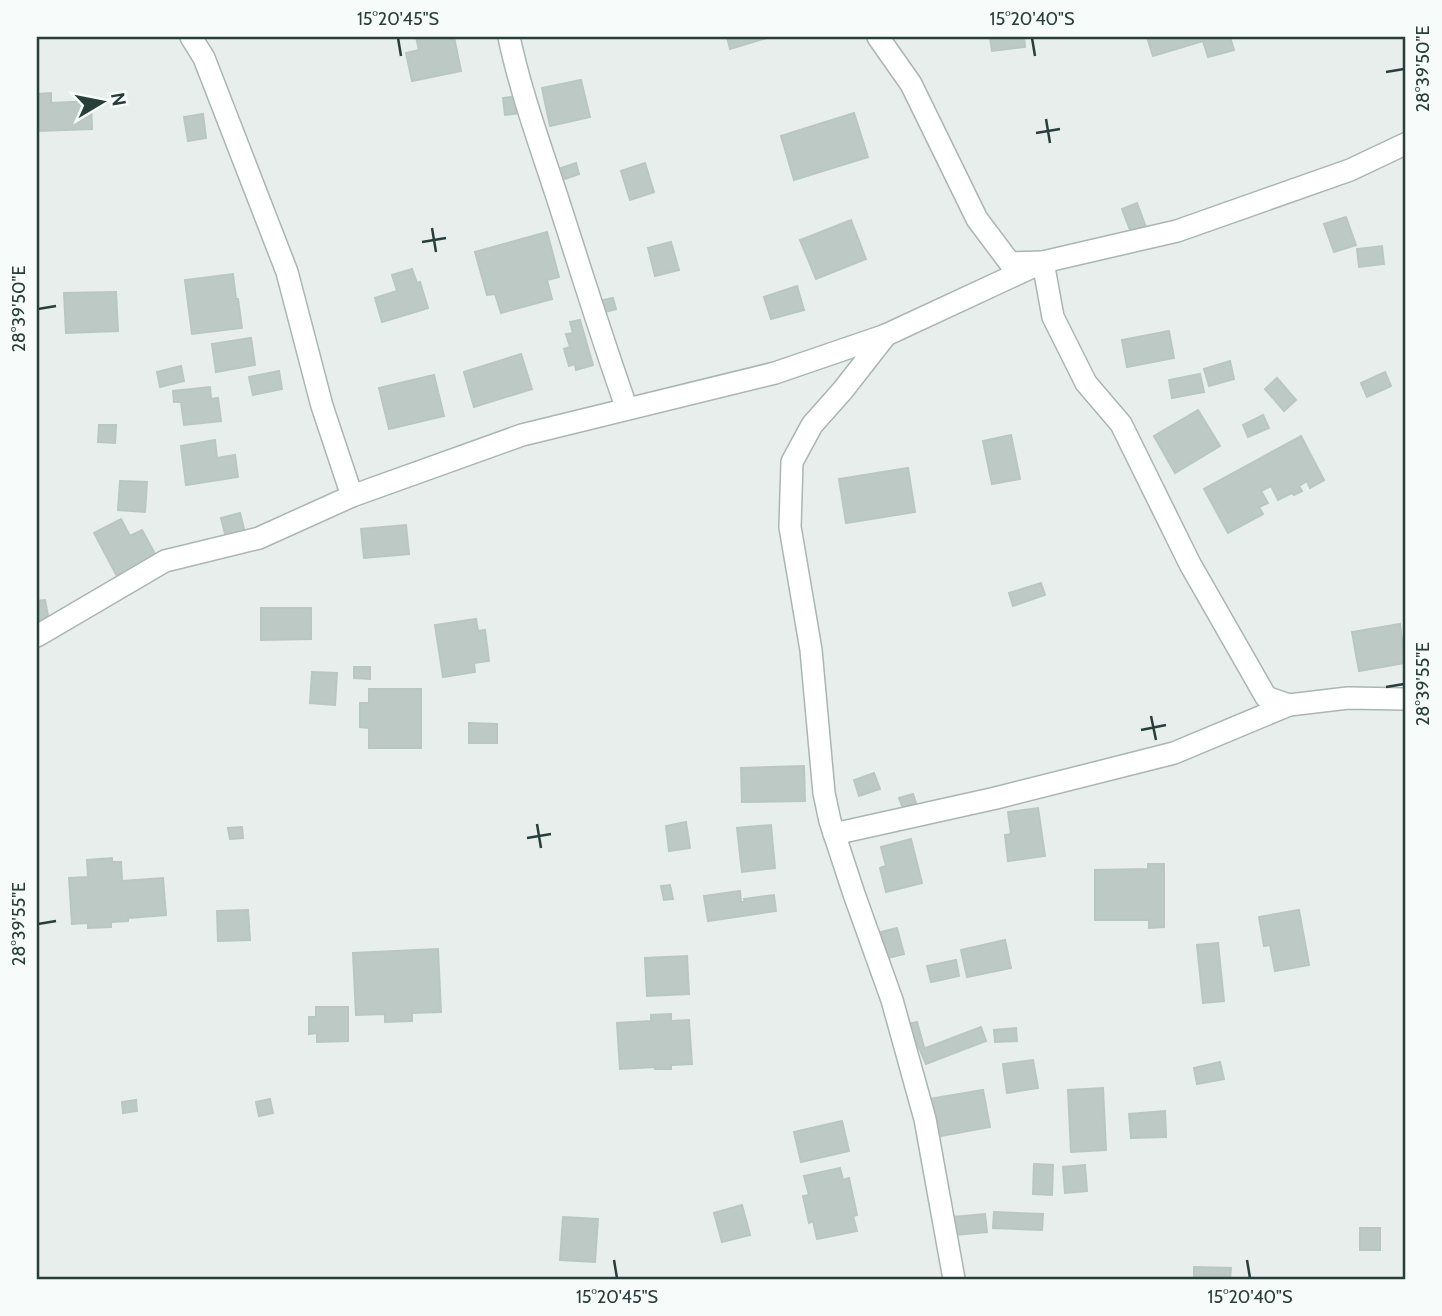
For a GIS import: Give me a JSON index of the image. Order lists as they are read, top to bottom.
{
  "north": "right",
  "coordinates": [
    "15°20'45\"S",
    "15°20'40\"S",
    "28°39'50\"E",
    "28°39'55\"E"
  ]
}
